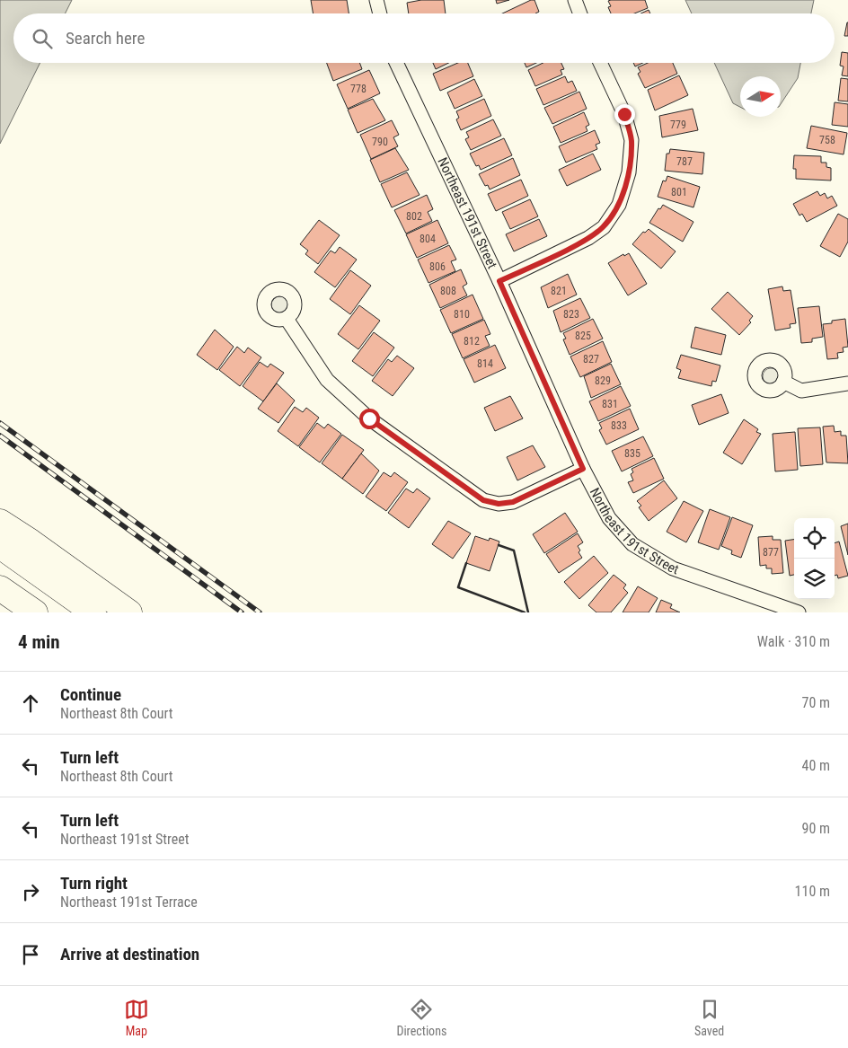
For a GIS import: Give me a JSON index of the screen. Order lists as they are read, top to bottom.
{
  "streets": {
    "street": ["Northeast 191st Street"]
  },
  "house_numbers": [
    "778",
    "779",
    "758",
    "790",
    "787",
    "801",
    "802",
    "804",
    "806",
    "808",
    "821",
    "810",
    "823",
    "825",
    "812",
    "827",
    "814",
    "829",
    "831",
    "833",
    "835",
    "877"
  ],
  "north": "right",
  "page": {
    "search": "Search here",
    "heading": ["4 min", "Walk · 310 m"],
    "list": [
      ["Continue", "Northeast 8th Court", "70 m"],
      ["Turn left", "Northeast 8th Court", "40 m"],
      ["Turn left", "Northeast 191st Street", "90 m"],
      ["Turn right", "Northeast 191st Terrace", "110 m"],
      "Arrive at destination"
    ],
    "nav": ["Map", "Directions", "Saved"]
  }
}
